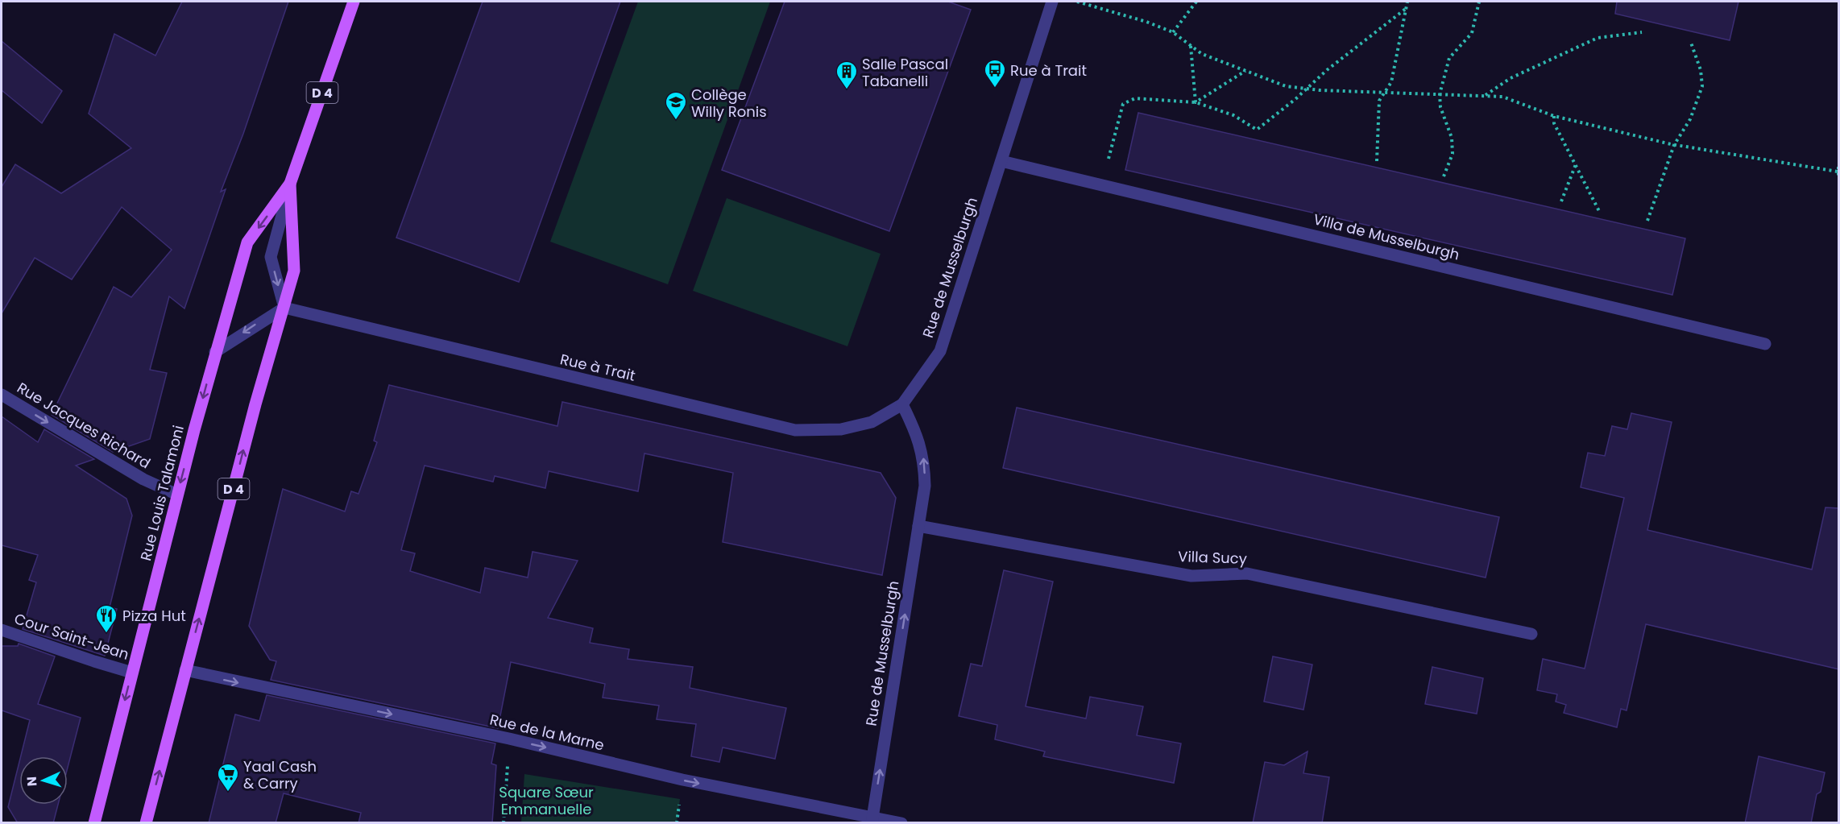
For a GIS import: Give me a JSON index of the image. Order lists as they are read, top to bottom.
{
  "streets": {
    "main road": ["D 4", "Rue Louis Talamoni"],
    "street": [
      "Villa de Musselburgh",
      "Rue de Musselburgh",
      "Rue à Trait",
      "Rue Jacques Richard",
      "Villa Sucy",
      "Cour Saint-Jean",
      "Rue de la Marne"
    ]
  },
  "crossings": [
    ["Villa de Musselburgh", "Rue de Musselburgh"],
    ["Rue de Musselburgh", "Rue à Trait"],
    ["Rue de Musselburgh", "Villa Sucy"],
    ["Rue de Musselburgh", "Rue de la Marne"],
    ["Rue à Trait", "Rue Louis Talamoni"],
    ["Rue Jacques Richard", "Rue Louis Talamoni"],
    ["Rue Louis Talamoni", "Cour Saint-Jean"],
    ["Rue Louis Talamoni", "Rue de la Marne"]
  ],
  "one_way": ["Rue de Musselburgh", "Rue Jacques Richard", "Rue de la Marne"],
  "parks": ["Square Sœur Emmanuelle"],
  "places": {
    "bus stop": ["Rue à Trait"],
    "building": ["Salle Pascal Tabanelli"],
    "school or university": ["Collège Willy Ronis"],
    "restaurant": ["Pizza Hut"],
    "supermarket": ["Yaal Cash & Carry"]
  },
  "north": "left"
}
